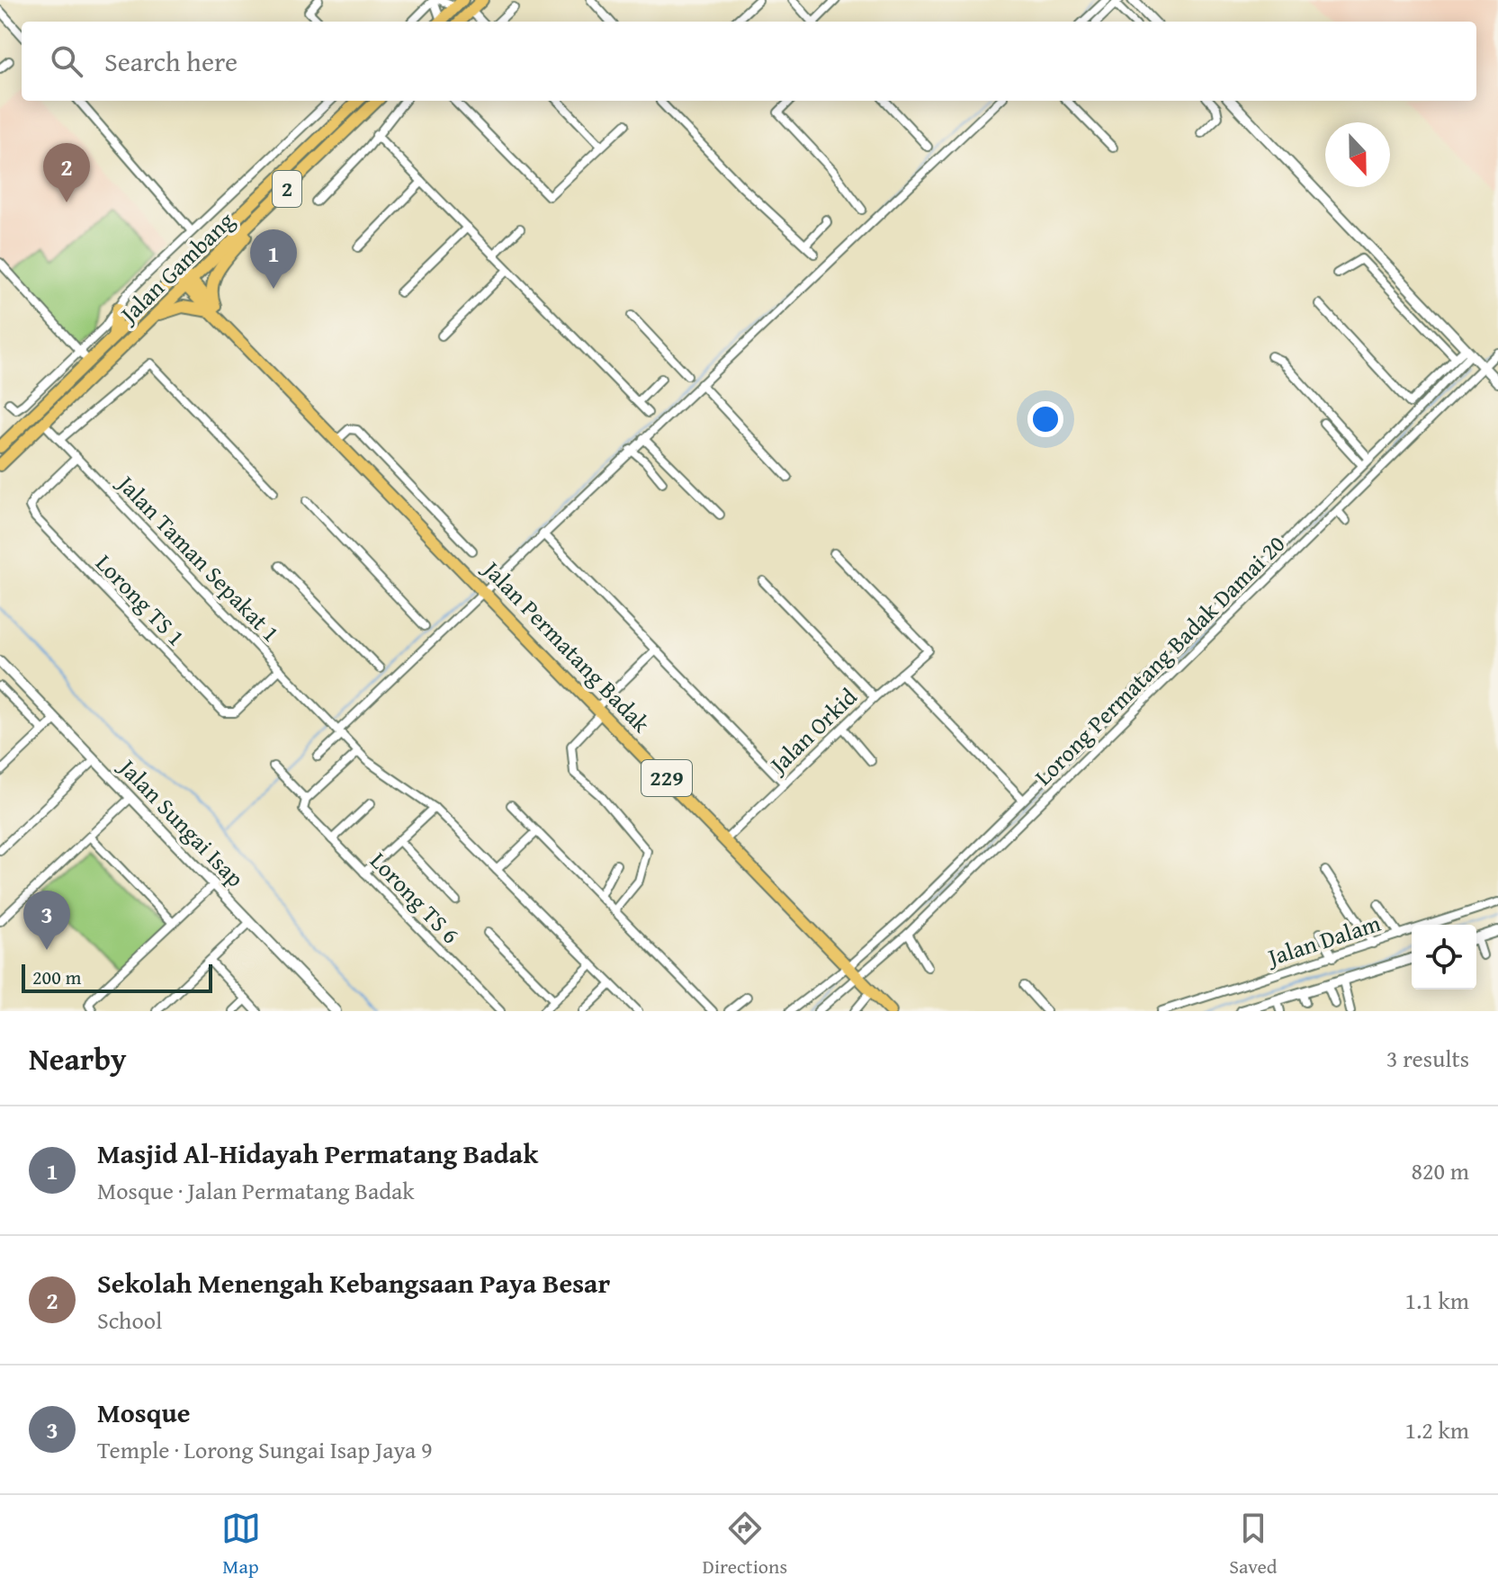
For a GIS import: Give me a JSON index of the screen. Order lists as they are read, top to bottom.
{
  "streets": {
    "main road": [
      "2",
      "Jalan Gambang",
      "Jalan Permatang Badak",
      "229"
    ],
    "street": [
      "Jalan Taman Sepakat 1",
      "Lorong TS 1",
      "Lorong Permatang Badak Damai 20",
      "Jalan Orkid",
      "Jalan Sungai Isap",
      "Lorong TS 6",
      "Jalan Dalam"
    ]
  },
  "crossings": [
    ["Jalan Gambang", "Jalan Taman Sepakat 1"],
    ["Jalan Gambang", "Jalan Permatang Badak"],
    ["Jalan Taman Sepakat 1", "Lorong TS 1"],
    ["Jalan Permatang Badak", "Lorong Permatang Badak Damai 20"],
    ["Jalan Permatang Badak", "Jalan Orkid"]
  ],
  "scale_bar": "200 m",
  "north": "bottom",
  "page": {
    "search": "Search here",
    "pins": ["2", "1", "3"],
    "scale": "200 m",
    "heading": ["Nearby", "3 results"],
    "list": [
      {
        "mark": "1",
        "name": "Masjid Al-Hidayah Permatang Badak",
        "note": "Mosque · Jalan Permatang Badak",
        "value": "820 m"
      },
      {
        "mark": "2",
        "name": "Sekolah Menengah Kebangsaan Paya Besar",
        "note": "School",
        "value": "1.1 km"
      },
      {
        "mark": "3",
        "name": "Mosque",
        "note": "Temple · Lorong Sungai Isap Jaya 9",
        "value": "1.2 km"
      }
    ],
    "nav": ["Map", "Directions", "Saved"]
  }
}
